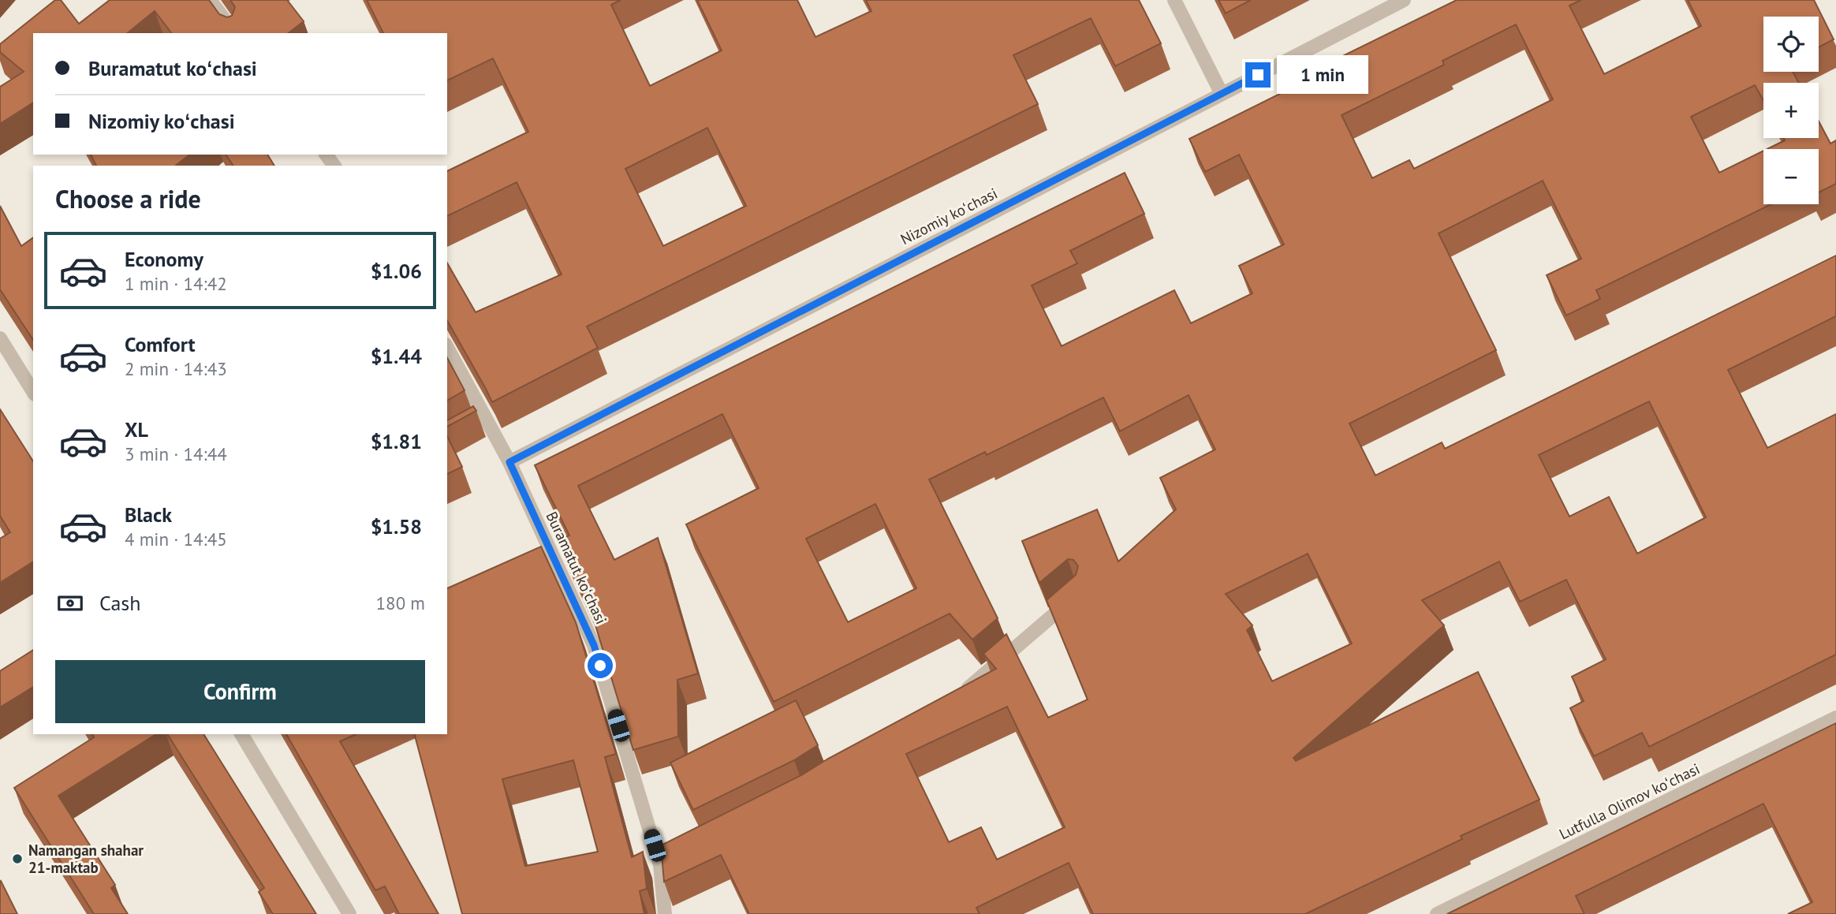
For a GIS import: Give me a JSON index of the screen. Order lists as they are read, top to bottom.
{
  "streets": {
    "street": ["Nizomiy koʻchasi", "Buramatut koʻchasi", "Lutfulla Olimov koʻchasi"]
  },
  "crossings": [
    ["Nizomiy koʻchasi", "Buramatut koʻchasi"]
  ],
  "places": ["Namangan shahar 21-maktab"],
  "page": {
    "map_buttons": ["+", "−"],
    "banner": ["Buramatut koʻchasi", "Nizomiy koʻchasi"],
    "bubble": "1 min",
    "heading": "Choose a ride",
    "list": [
      {
        "name": "Economy",
        "note": "1 min · 14:42",
        "value": "$1.06"
      },
      {
        "name": "Comfort",
        "note": "2 min · 14:43",
        "value": "$1.44"
      },
      {
        "name": "XL",
        "note": "3 min · 14:44",
        "value": "$1.81"
      },
      {
        "name": "Black",
        "note": "4 min · 14:45",
        "value": "$1.58"
      }
    ],
    "pay": ["Cash", "180 m"],
    "buttons": "Confirm"
  }
}
